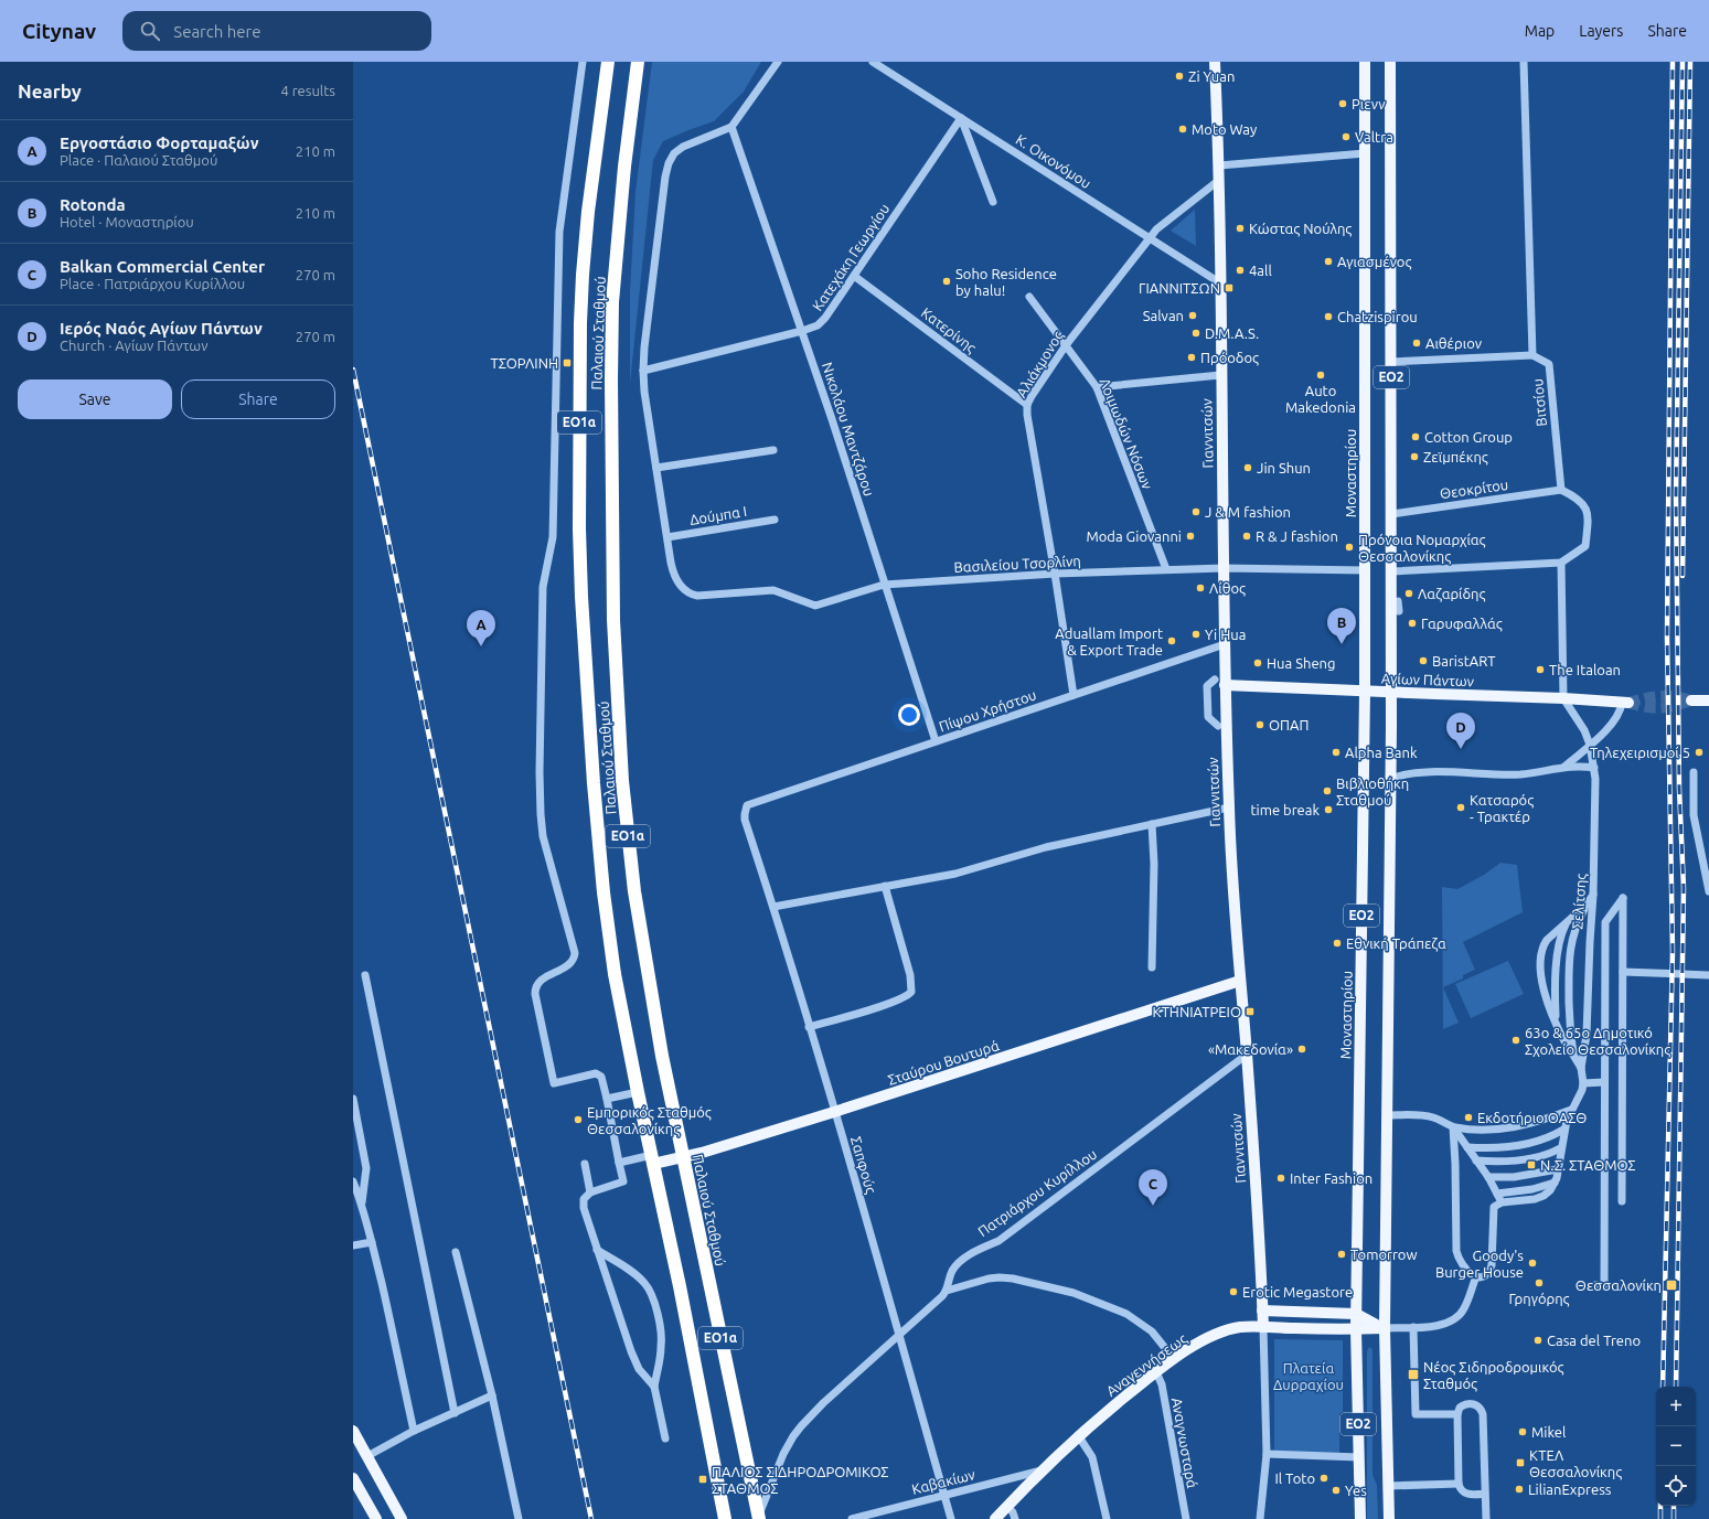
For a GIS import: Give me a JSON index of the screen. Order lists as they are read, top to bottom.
{
  "streets": {
    "highway": ["Παλαιού Σταθμού", "ΕΟ1α"],
    "main road": [
      "ΕΟ2",
      "Γιαννιτσών",
      "Μοναστηρίου",
      "Αγίων Πάντων",
      "Σταύρου Βουτυρά",
      "Αναγεννήσεως"
    ],
    "street": [
      "Κ. Οικονόμου",
      "Κατεχάκη Γεωργίου",
      "Κατερίνης",
      "Αλιάκμονος",
      "Βιτσίου",
      "Νικολάου Μαντζάρου",
      "Λοιμωδών Νόσων",
      "Θεοκρίτου",
      "Δούμπα Ι",
      "Βασιλείου Τσορλίνη",
      "Πίψου Χρήστου",
      "Σελίτσης",
      "Σαπφούς",
      "Πατριάρχου Κυρίλλου",
      "Αναγνωσταρά",
      "Καβακίων"
    ]
  },
  "crossings": [
    ["Κ. Οικονόμου", "Κατεχάκη Γεωργίου"],
    ["Κ. Οικονόμου", "Αλιάκμονος"],
    ["Κ. Οικονόμου", "Γιαννιτσών"],
    ["Κατεχάκη Γεωργίου", "Κατερίνης"],
    ["Κατεχάκη Γεωργίου", "Νικολάου Μαντζάρου"],
    ["Κατερίνης", "Αλιάκμονος"],
    ["Παλαιού Σταθμού", "Σταύρου Βουτυρά"],
    ["Παλαιού Σταθμού", "Πατριάρχου Κυρίλλου"],
    ["Αλιάκμονος", "Λοιμωδών Νόσων"],
    ["Αλιάκμονος", "Γιαννιτσών"],
    ["Αλιάκμονος", "Βασιλείου Τσορλίνη"],
    ["Αλιάκμονος", "Πίψου Χρήστου"],
    ["ΕΟ2", "Θεοκρίτου"],
    ["ΕΟ2", "Αγίων Πάντων"],
    ["ΕΟ2", "Αναγεννήσεως"],
    ["Βιτσίου", "Θεοκρίτου"],
    ["Νικολάου Μαντζάρου", "Βασιλείου Τσορλίνη"],
    ["Νικολάου Μαντζάρου", "Πίψου Χρήστου"],
    ["Λοιμωδών Νόσων", "Βασιλείου Τσορλίνη"],
    ["Γιαννιτσών", "Βασιλείου Τσορλίνη"],
    ["Γιαννιτσών", "Αγίων Πάντων"],
    ["Γιαννιτσών", "Πίψου Χρήστου"],
    ["Γιαννιτσών", "Σταύρου Βουτυρά"],
    ["Γιαννιτσών", "Πατριάρχου Κυρίλλου"],
    ["Γιαννιτσών", "Αναγεννήσεως"],
    ["Μοναστηρίου", "Βασιλείου Τσορλίνη"],
    ["Μοναστηρίου", "Αγίων Πάντων"],
    ["Μοναστηρίου", "Αναγεννήσεως"],
    ["Δούμπα Ι", "Βασιλείου Τσορλίνη"],
    ["Αγίων Πάντων", "Σελίτσης"],
    ["Πίψου Χρήστου", "Σαπφούς"],
    ["Σταύρου Βουτυρά", "Σαπφούς"],
    ["Σαπφούς", "Πατριάρχου Κυρίλλου"],
    ["Σαπφούς", "Καβακίων"],
    ["Αναγεννήσεως", "Αναγνωσταρά"],
    ["Αναγεννήσεως", "Καβακίων"]
  ],
  "parks": ["Πλατεία Δυρραχίου"],
  "places": {
    "other": [
      "Zi Yuan",
      "Ριενν",
      "Moto Way",
      "Valtra",
      "Κώστας Νούλης",
      "Αγιασμένος",
      "4all",
      "Soho Residence by halu!",
      "Salvan",
      "Chatzispirou",
      "D.M.A.S.",
      "Αιθέριον",
      "Πρόοδος",
      "Auto Makedonia",
      "Cotton Group",
      "Ζεϊμπέκης",
      "Jin Shun",
      "J & M fashion",
      "Moda Giovanni",
      "R & J fashion",
      "Πρόνοια Νομαρχίας Θεσσαλονίκης",
      "Λίθος",
      "Λαζαρίδης",
      "Γαρυφαλλάς",
      "Yi Hua",
      "Aduallam Import & Export Trade",
      "BaristART",
      "Hua Sheng",
      "The Italoan",
      "ΟΠΑΠ",
      "Alpha Bank",
      "Τηλεχειρισμοί 5",
      "Βιβλιοθήκη Σταθμού",
      "Κατσαρός - Τρακτέρ",
      "time break",
      "Εθνική Τράπεζα",
      "63ο & 65o Δημοτικό Σχολείο Θεσσαλονίκης",
      "«Μακεδονία»",
      "Εκδοτήριο ΟΑΣΘ",
      "Εμπορικός Σταθμός Θεσσαλονίκης",
      "Inter Fashion",
      "Tomorrow",
      "Goody's Burger House",
      "Γρηγόρης",
      "Erotic Megastore",
      "Casa del Treno",
      "Mikel",
      "Il Toto",
      "LilianExpress",
      "Yes"
    ],
    "transit": [
      "ΓΙΑΝΝΙΤΣΩΝ",
      "ΤΣΟΡΛΙΝΗ",
      "ΚΤΗΝΙΑΤΡΕΙΟ",
      "Ν.Σ. ΣΤΑΘΜΟΣ",
      "Θεσσαλονίκη",
      "Νέος Σιδηροδρομικός Σταθμός",
      "ΚΤΕΛ Θεσσαλονίκης",
      "ΠΑΛΙΟΣ ΣΙΔΗΡΟΔΡΟΜΙΚΟΣ ΣΤΑΘΜΟΣ"
    ]
  },
  "page": {
    "header": "Citynav",
    "search": "Search here",
    "nav": ["Map", "Layers", "Share"],
    "heading": ["Nearby", "4 results"],
    "list": [
      {
        "mark": "A",
        "name": "Εργοστάσιο Φορταμαξών",
        "note": "Place · Παλαιού Σταθμού",
        "value": "210 m"
      },
      {
        "mark": "B",
        "name": "Rotonda",
        "note": "Hotel · Μοναστηρίου",
        "value": "210 m"
      },
      {
        "mark": "C",
        "name": "Balkan Commercial Center",
        "note": "Place · Πατριάρχου Κυρίλλου",
        "value": "270 m"
      },
      {
        "mark": "D",
        "name": "Ιερός Ναός Αγίων Πάντων",
        "note": "Church · Αγίων Πάντων",
        "value": "270 m"
      }
    ],
    "buttons": ["Save", "Share"],
    "pins": [
      "B",
      "A",
      "D",
      "C"
    ],
    "map_buttons": ["+", "−"]
  }
}
